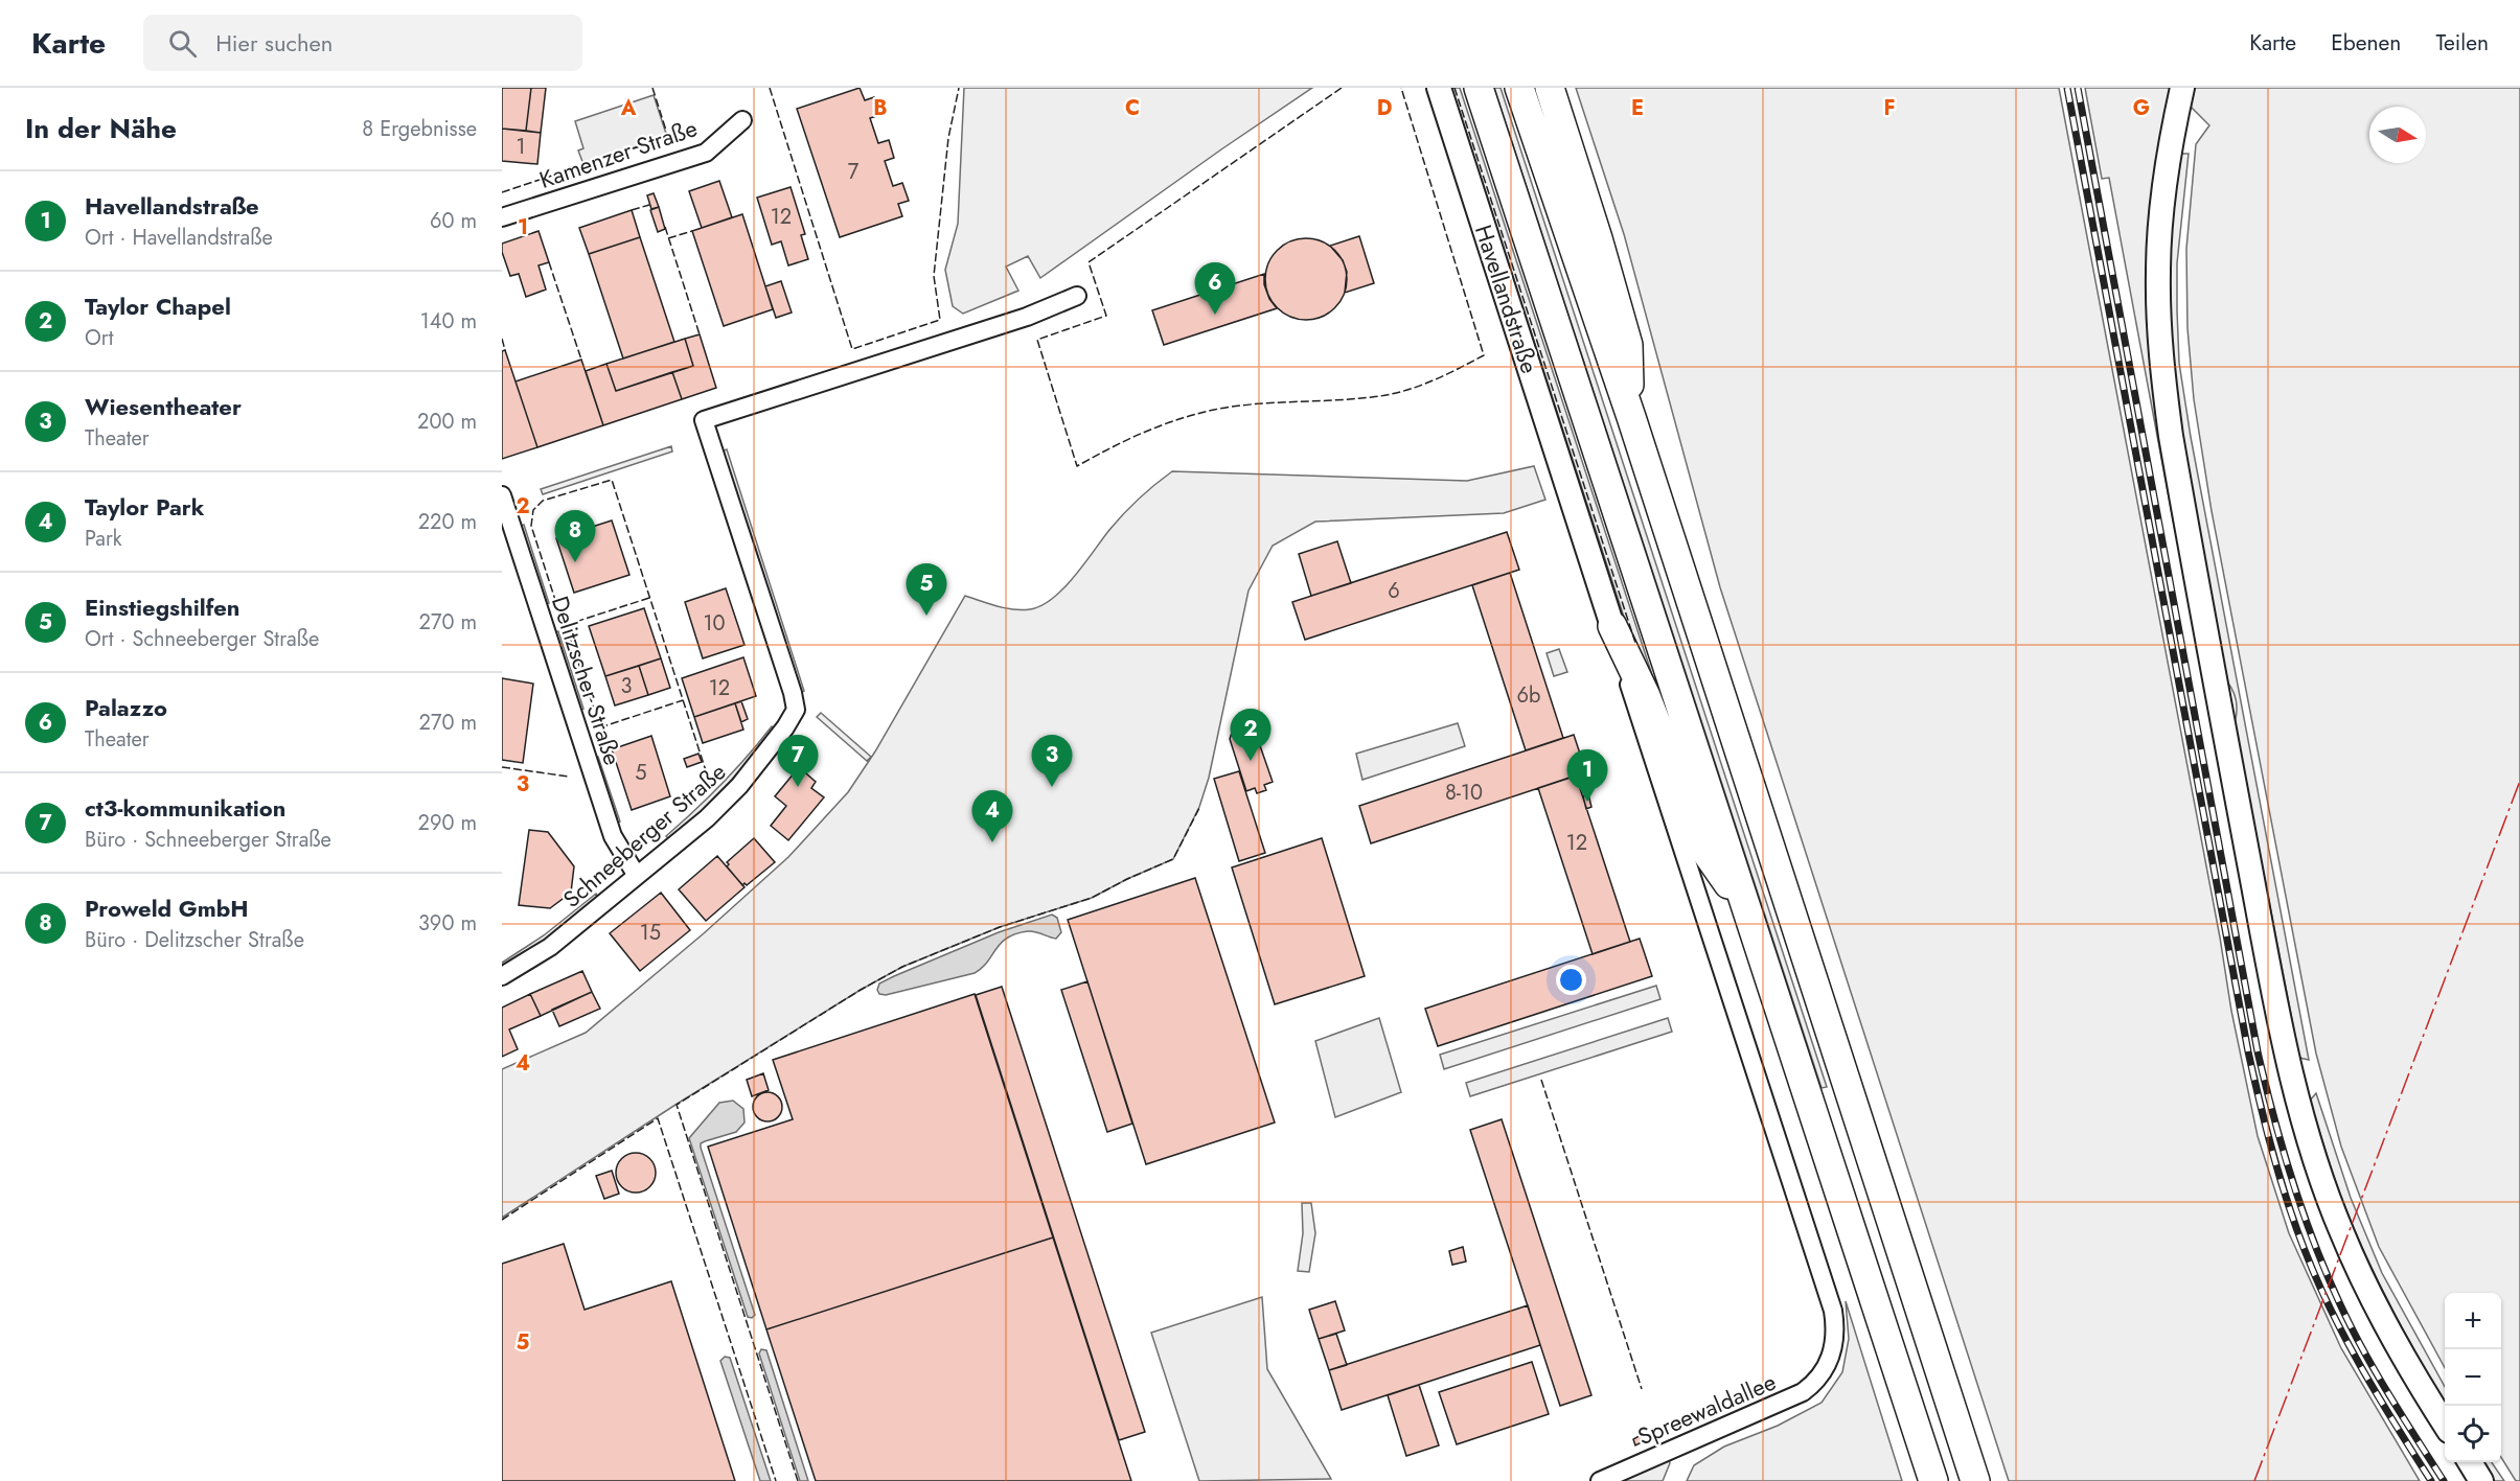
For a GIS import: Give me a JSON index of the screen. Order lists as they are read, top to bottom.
{
  "streets": {
    "main road": ["Havellandstraße"],
    "street": [
      "Kamenzer Straße",
      "Delitzscher Straße",
      "Schneeberger Straße",
      "Spreewaldallee"
    ]
  },
  "crossings": [
    ["Havellandstraße", "Spreewaldallee"],
    ["Delitzscher Straße", "Schneeberger Straße"]
  ],
  "house_numbers": [
    "1",
    "7",
    "12",
    "6",
    "10",
    "3",
    "12",
    "6b",
    "5",
    "8-10",
    "12",
    "15"
  ],
  "north": "right",
  "page": {
    "header": "Karte",
    "search": "Hier suchen",
    "nav": ["Karte", "Ebenen", "Teilen"],
    "heading": ["In der Nähe", "8 Ergebnisse"],
    "list": [
      {
        "mark": "1",
        "name": "Havellandstraße",
        "note": "Ort · Havellandstraße",
        "value": "60 m"
      },
      {
        "mark": "2",
        "name": "Taylor Chapel",
        "note": "Ort",
        "value": "140 m"
      },
      {
        "mark": "3",
        "name": "Wiesentheater",
        "note": "Theater",
        "value": "200 m"
      },
      {
        "mark": "4",
        "name": "Taylor Park",
        "note": "Park",
        "value": "220 m"
      },
      {
        "mark": "5",
        "name": "Einstiegshilfen",
        "note": "Ort · Schneeberger Straße",
        "value": "270 m"
      },
      {
        "mark": "6",
        "name": "Palazzo",
        "note": "Theater",
        "value": "270 m"
      },
      {
        "mark": "7",
        "name": "ct3-kommunikation",
        "note": "Büro · Schneeberger Straße",
        "value": "290 m"
      },
      {
        "mark": "8",
        "name": "Proweld GmbH",
        "note": "Büro · Delitzscher Straße",
        "value": "390 m"
      }
    ],
    "pins": [
      "6",
      "8",
      "5",
      "2",
      "3",
      "7",
      "1",
      "4"
    ],
    "map_buttons": ["+", "−"]
  },
  "grid": {
    "columns": [
      "A",
      "B",
      "C",
      "D",
      "E",
      "F",
      "G"
    ],
    "rows": [
      "1",
      "2",
      "3",
      "4",
      "5"
    ]
  }
}
